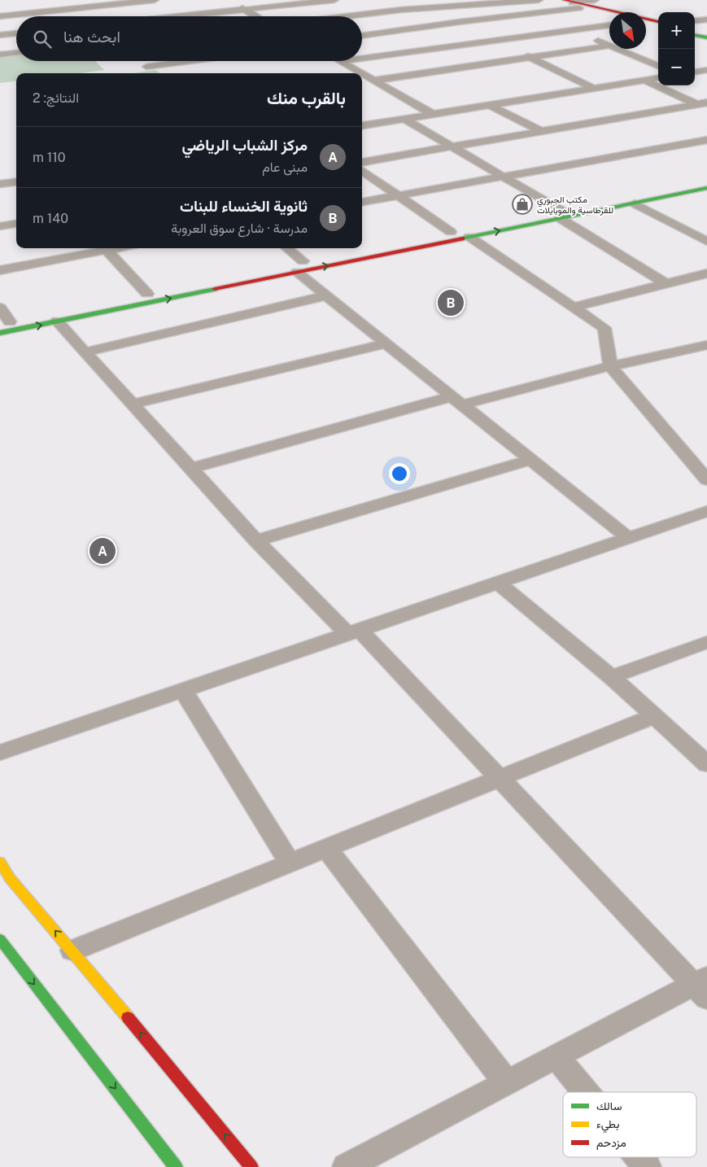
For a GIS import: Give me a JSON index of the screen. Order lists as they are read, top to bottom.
{
  "places": {
    "shop": ["مكتب الجبوري للقرطاسية والموبايلات"]
  },
  "legend": ["سالك", "بطيء", "مزدحم"],
  "north": "bottom right",
  "page": {
    "map_buttons": ["+", "−"],
    "search": "ابحث هنا",
    "heading": ["بالقرب منك", "النتائج: 2"],
    "list": [
      {
        "mark": "A",
        "name": "مركز الشباب الرياضي",
        "note": "مبنى عام",
        "value": "110 m"
      },
      {
        "mark": "B",
        "name": "ثانوية الخنساء للبنات",
        "note": "مدرسة · شارع سوق العروبة",
        "value": "140 m"
      }
    ],
    "pins": ["B", "A"]
  }
}
